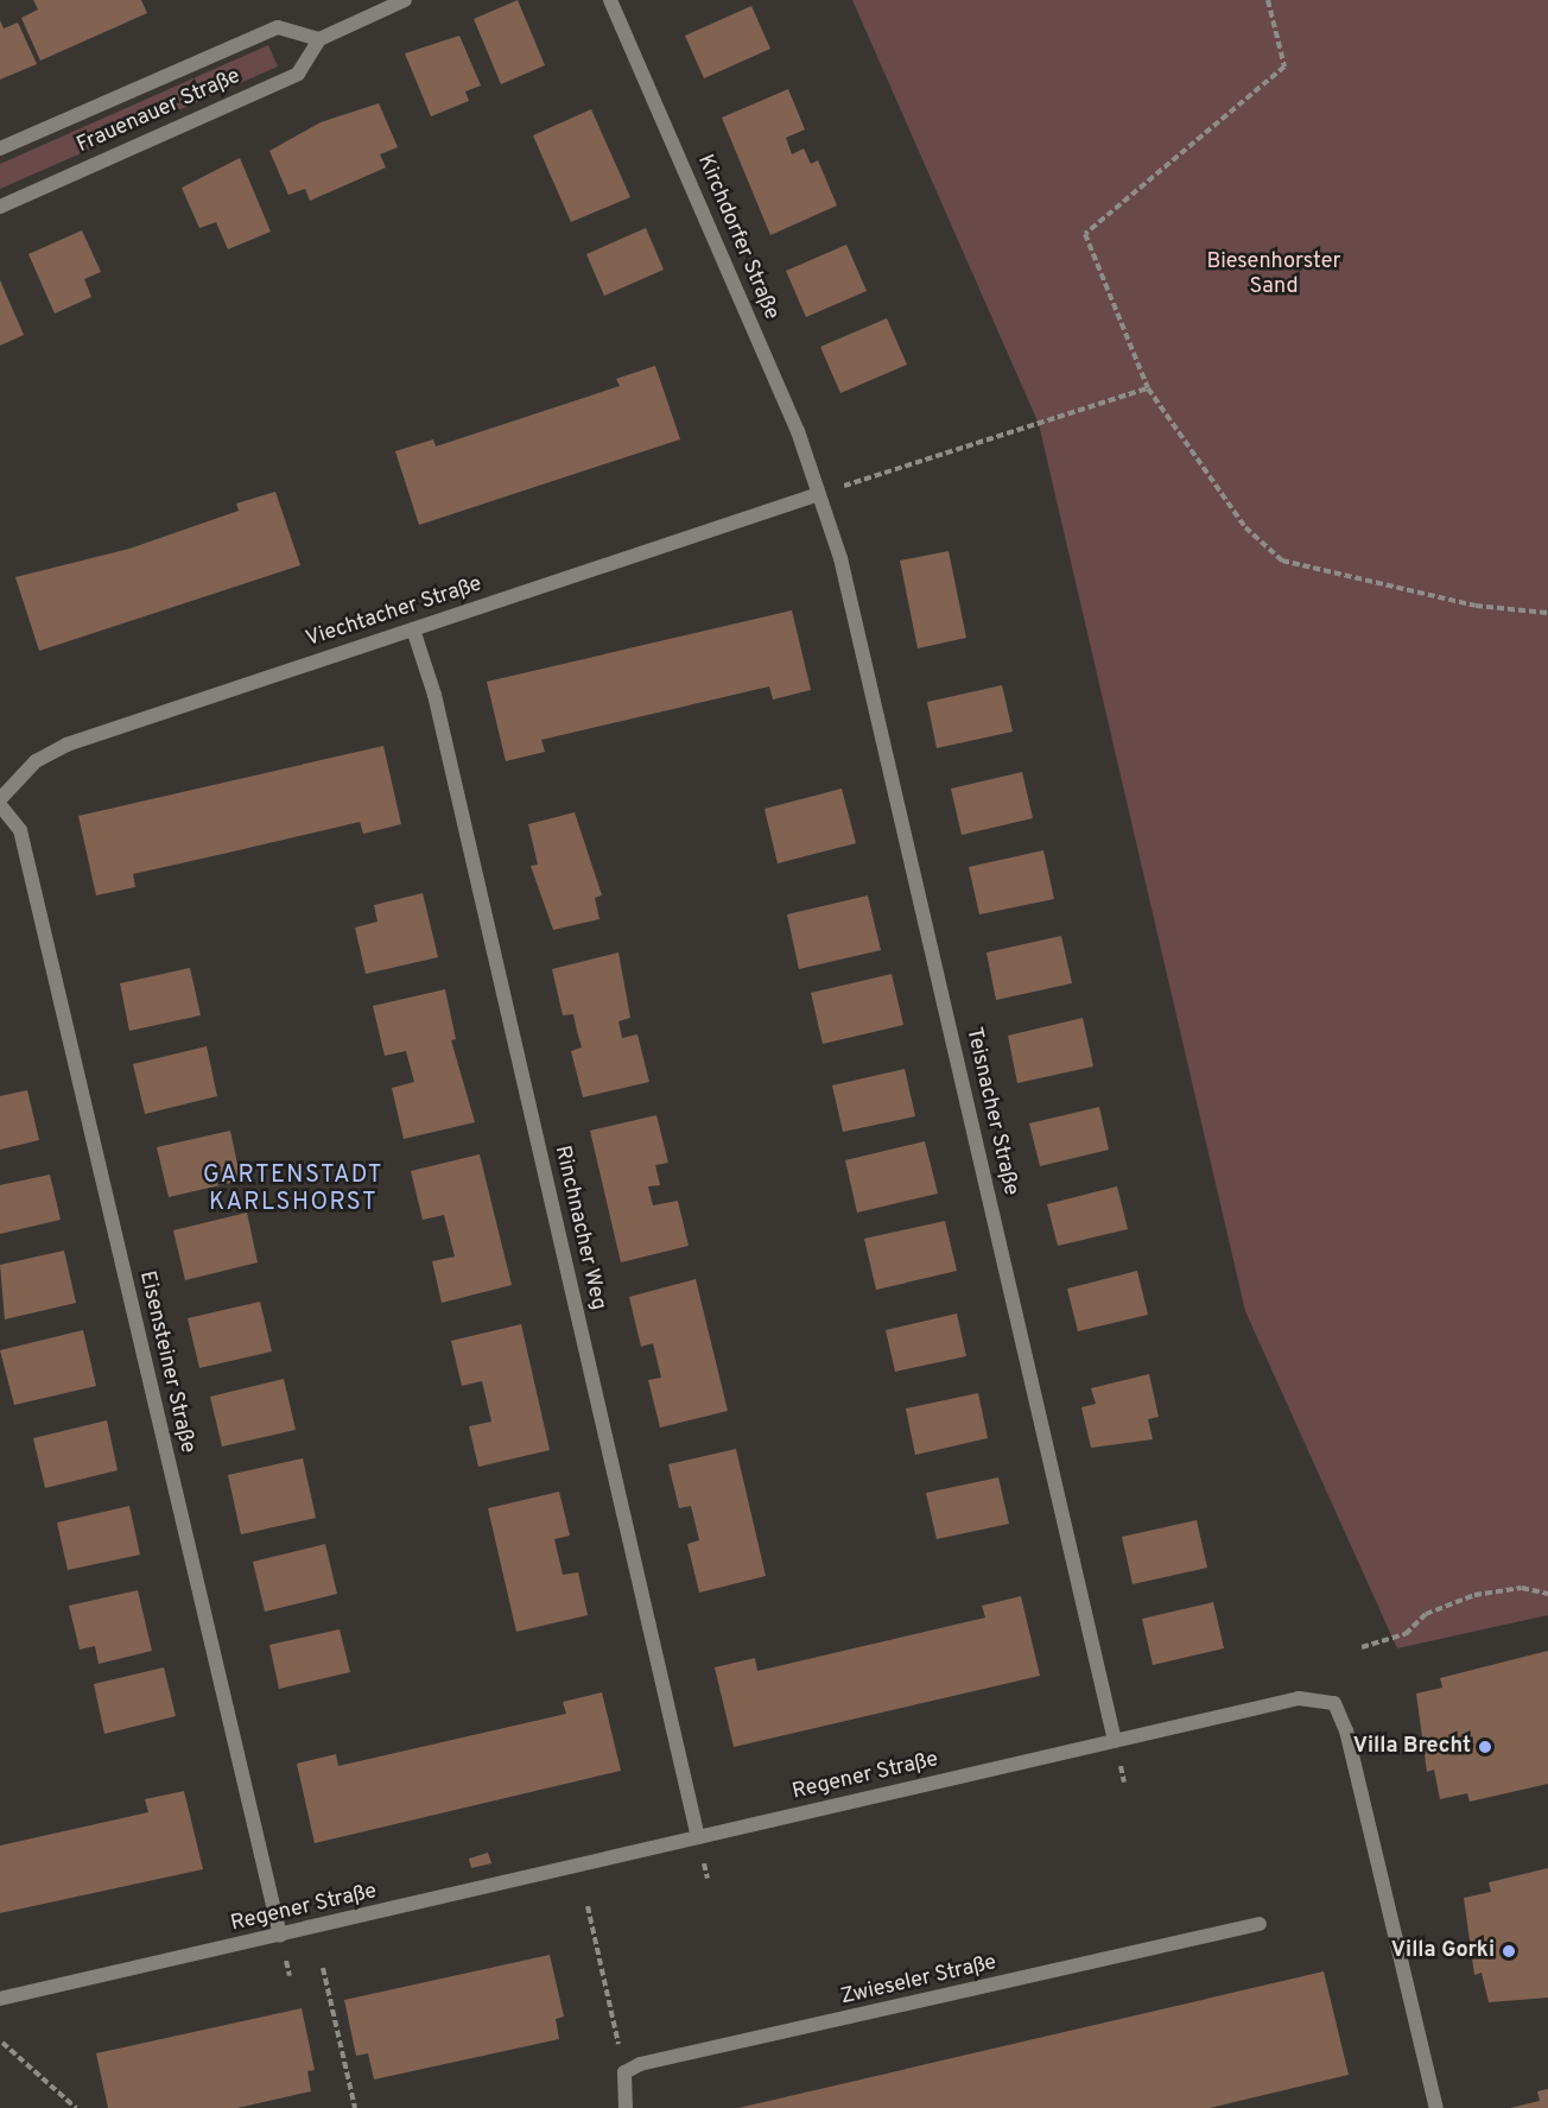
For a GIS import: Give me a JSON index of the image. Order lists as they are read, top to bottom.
{
  "streets": {
    "street": [
      "Frauenauer Straße",
      "Kirchdorfer Straße",
      "Viechtacher Straße",
      "Teisnacher Straße",
      "Rinchnacher Weg",
      "Eisensteiner Straße",
      "Regener Straße",
      "Zwieseler Straße"
    ]
  },
  "crossings": [
    ["Kirchdorfer Straße", "Viechtacher Straße"],
    ["Kirchdorfer Straße", "Teisnacher Straße"],
    ["Viechtacher Straße", "Teisnacher Straße"],
    ["Viechtacher Straße", "Rinchnacher Weg"],
    ["Teisnacher Straße", "Regener Straße"],
    ["Rinchnacher Weg", "Regener Straße"],
    ["Eisensteiner Straße", "Regener Straße"]
  ],
  "districts": ["GARTENSTADT KARLSHORST"],
  "parks": ["Biesenhorster Sand"],
  "places": ["Villa Brecht", "Villa Gorki"]
}
